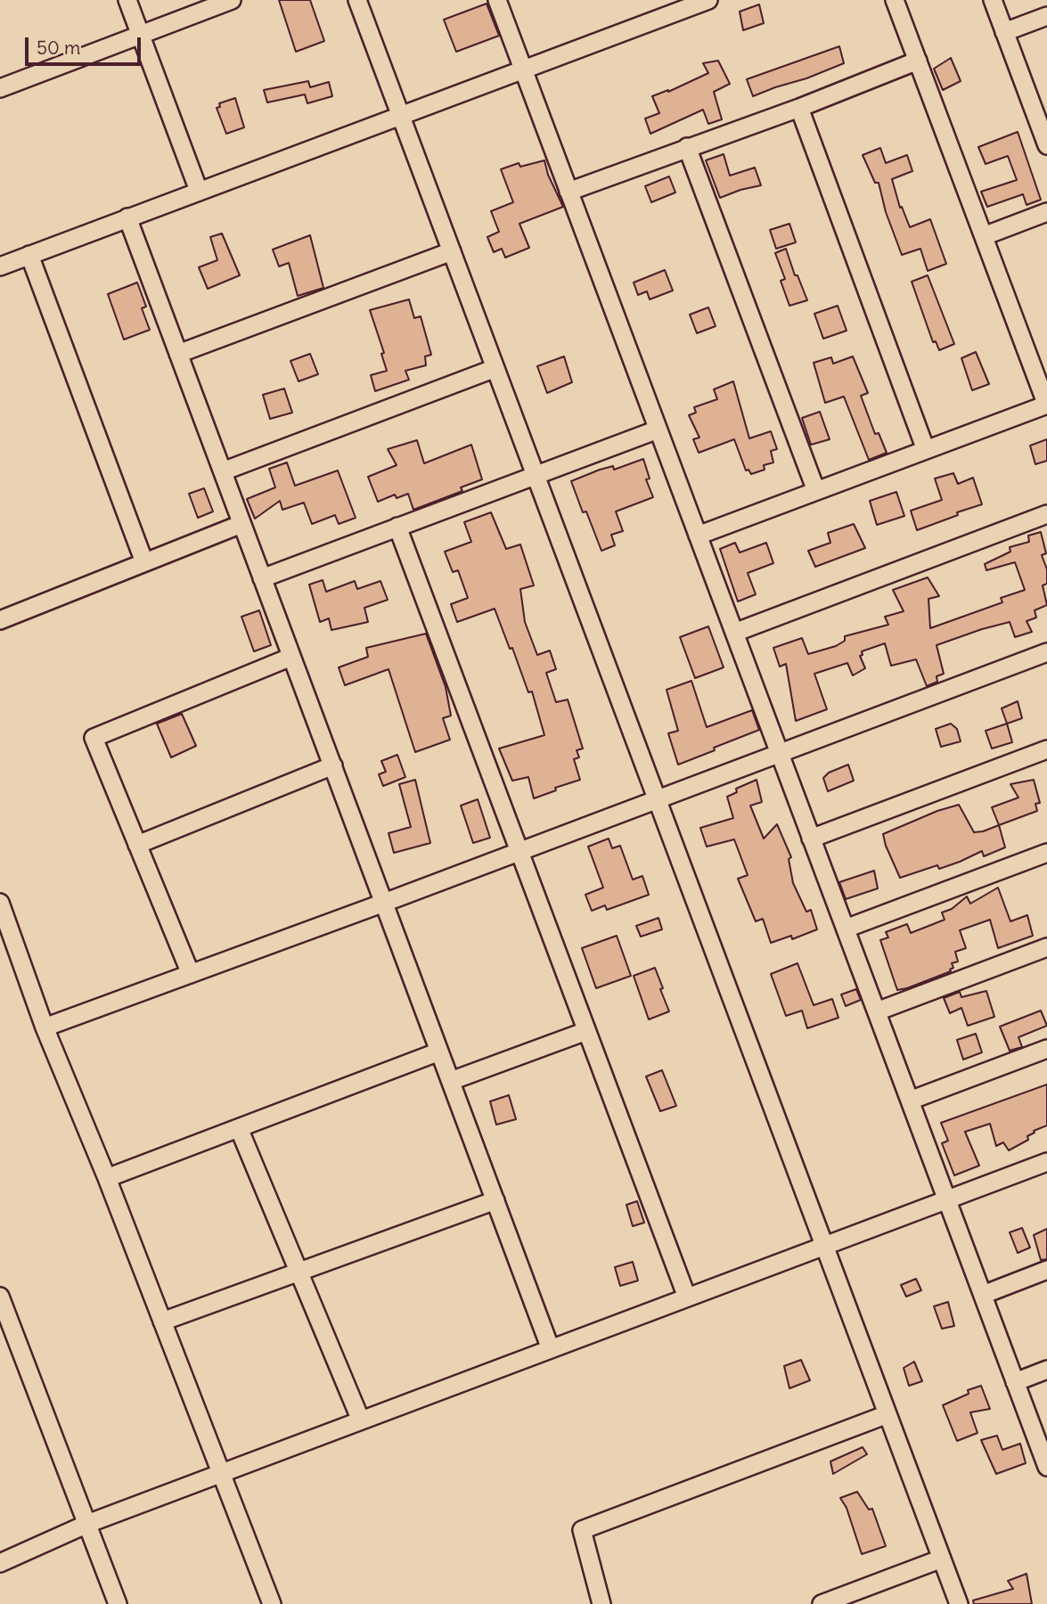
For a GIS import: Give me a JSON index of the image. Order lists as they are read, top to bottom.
{
  "scale_bar": "50 m"
}
